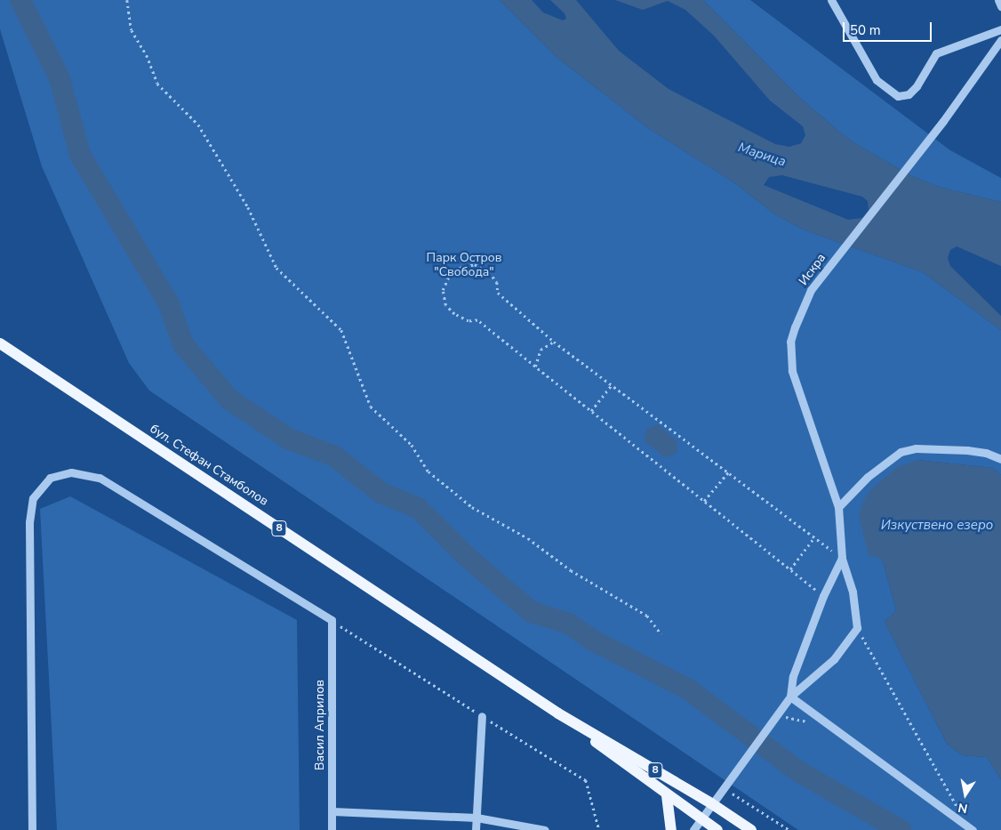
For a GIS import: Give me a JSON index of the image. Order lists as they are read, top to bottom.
{
  "streets": {
    "main road": ["бул. Стефан Стамболов", "8"],
    "street": ["Искра", "Васил Априлов"]
  },
  "water": ["Марица", "Изкуствено езеро"],
  "parks": ["Парк Остров \"Свобода\""],
  "scale_bar": "50 m",
  "north": "bottom"
}
